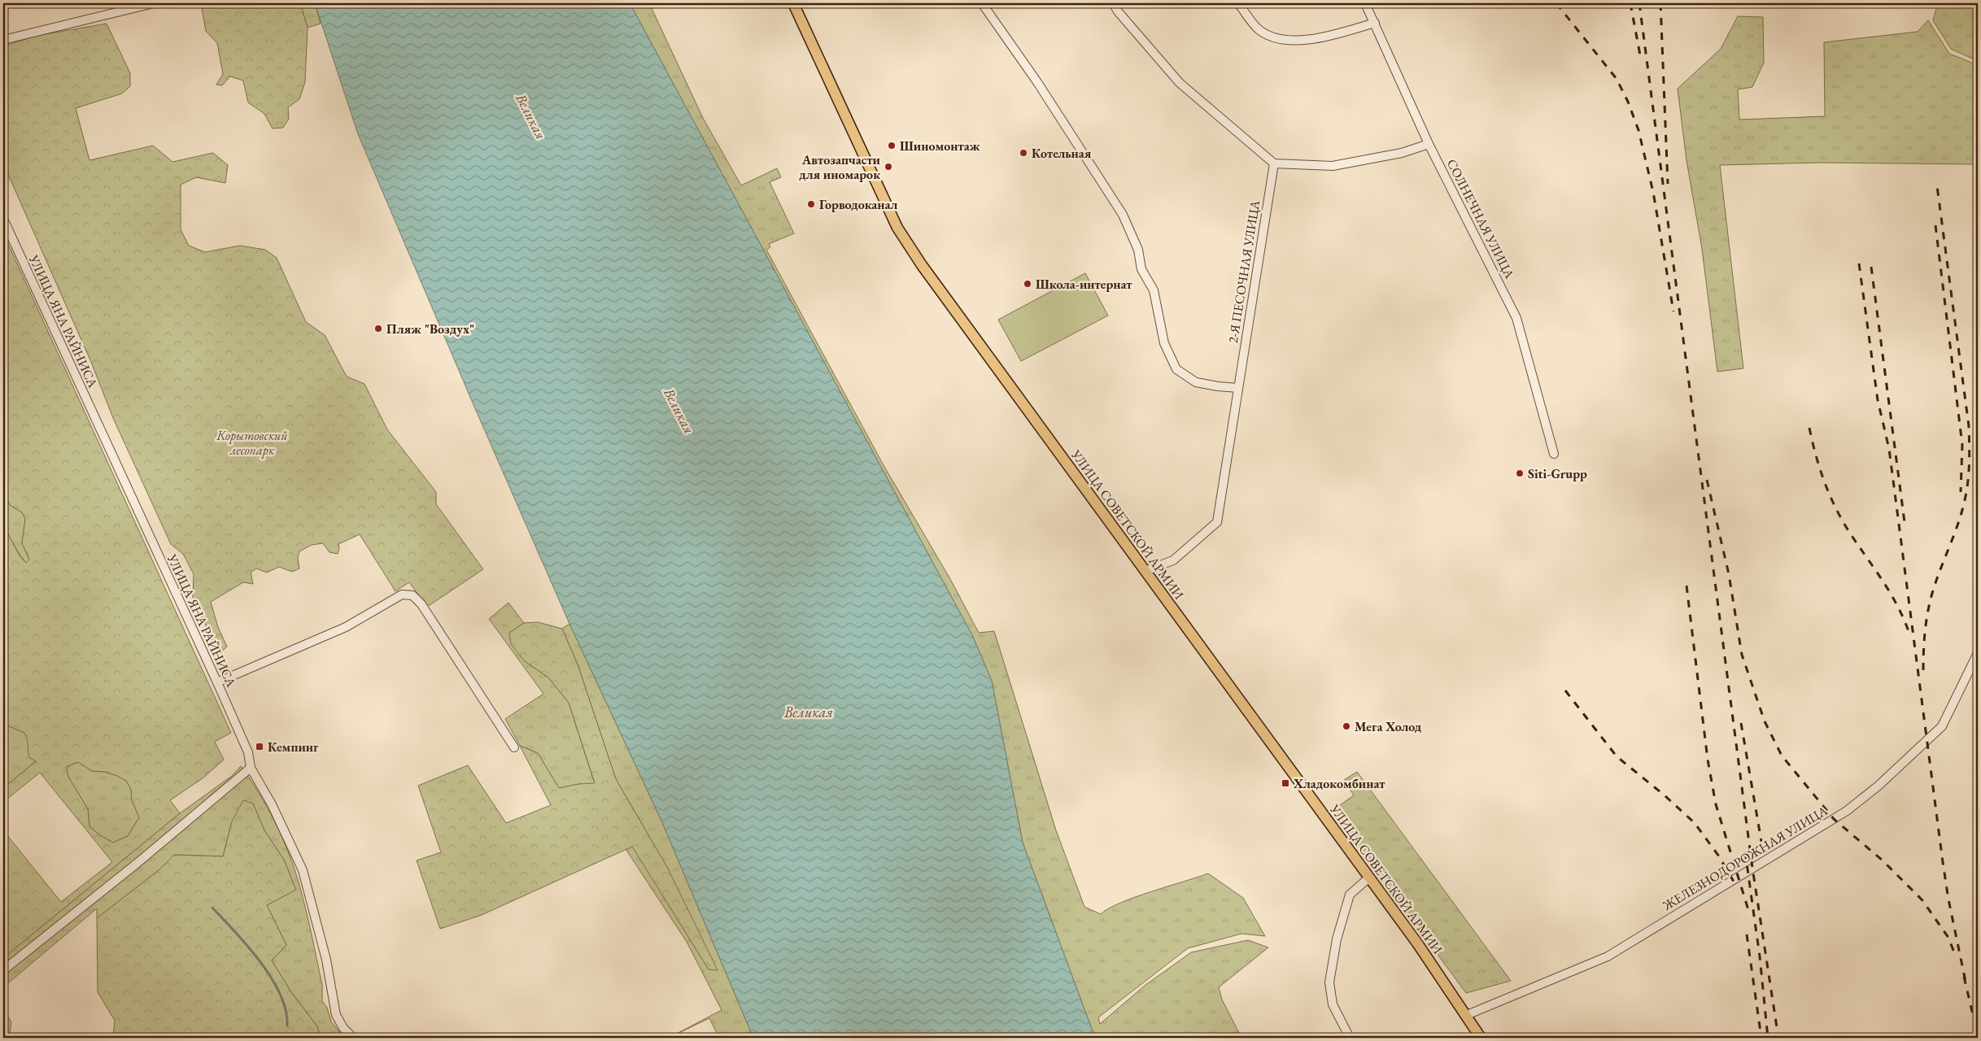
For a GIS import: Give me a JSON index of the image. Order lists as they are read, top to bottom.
{
  "streets": {
    "main road": ["УЛИЦА СОВЕТСКОЙ АРМИИ"],
    "street": [
      "СОЛНЕЧНАЯ УЛИЦА",
      "2-Я ПЕСОЧНАЯ УЛИЦА",
      "УЛИЦА ЯНА РАЙНИСА",
      "ЖЕЛЕЗНОДОРОЖНАЯ УЛИЦА"
    ]
  },
  "crossings": [
    ["2-Я ПЕСОЧНАЯ УЛИЦА", "УЛИЦА СОВЕТСКОЙ АРМИИ"],
    ["УЛИЦА СОВЕТСКОЙ АРМИИ", "ЖЕЛЕЗНОДОРОЖНАЯ УЛИЦА"]
  ],
  "water": ["Великая"],
  "parks": ["Корытовский лесопарк"],
  "places": {
    "other": [
      "Шиномонтаж",
      "Котельная",
      "Автозапчасти для иномарок",
      "Горводоканал",
      "Школа-интернат",
      "Пляж \"Воздух\"",
      "Siti-Grupp",
      "Мега Холод"
    ],
    "transit": ["Кемпинг", "Хладокомбинат"]
  }
}
